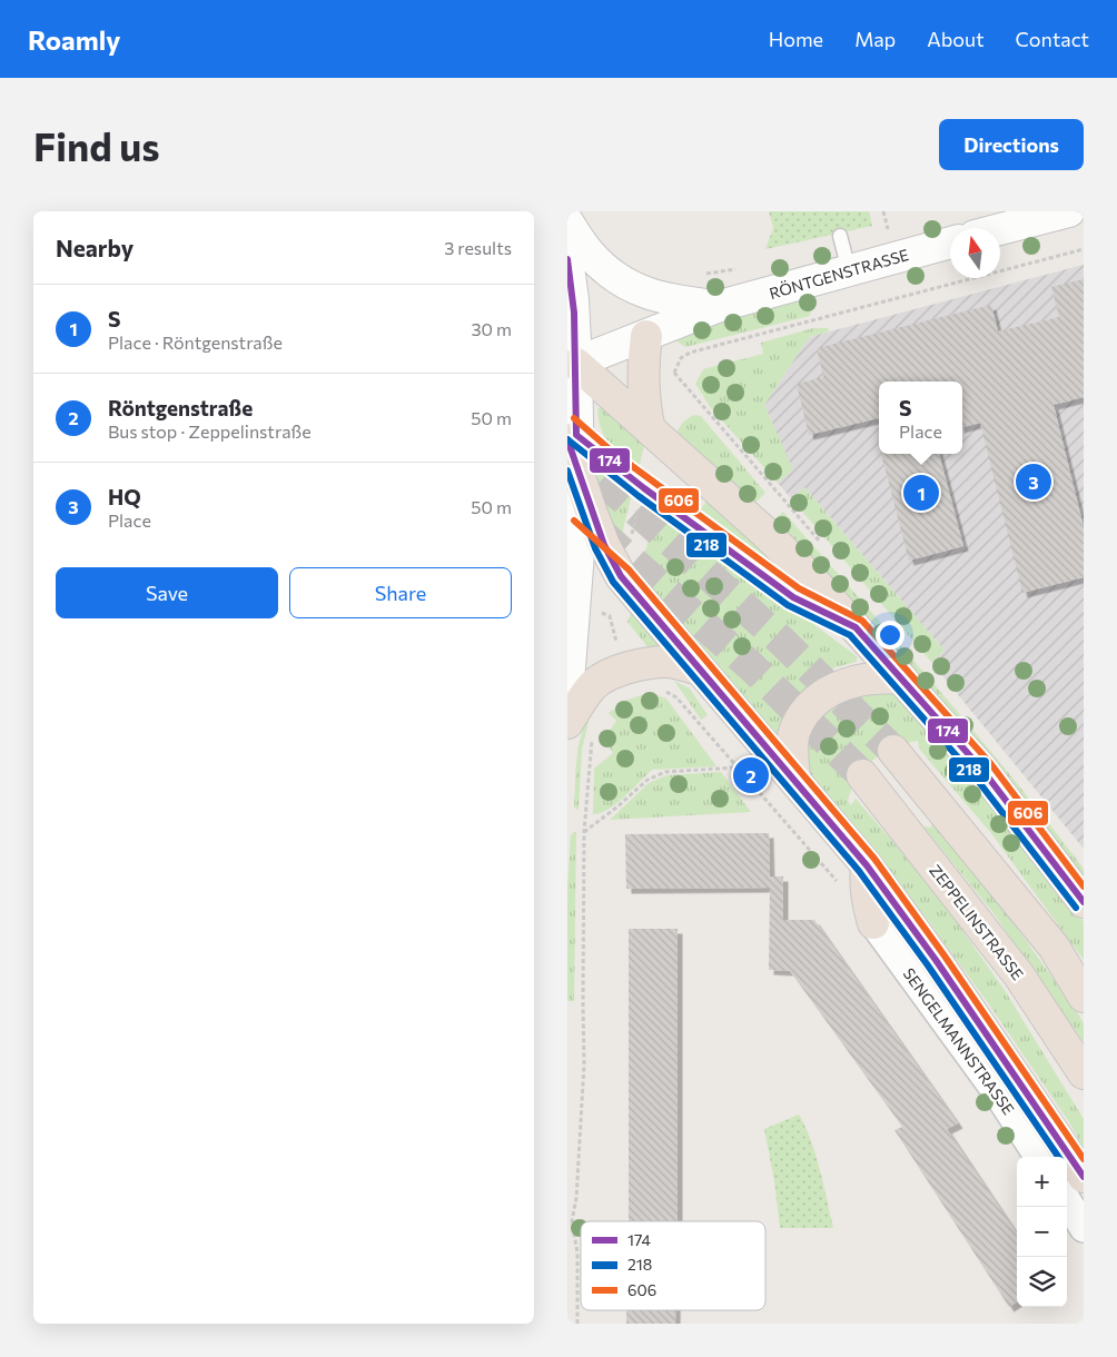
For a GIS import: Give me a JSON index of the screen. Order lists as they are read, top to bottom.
{
  "streets": {
    "highway": ["ZEPPELINSTRASSE"],
    "street": ["RÖNTGENSTRASSE", "SENGELMANNSTRASSE"]
  },
  "lines": ["transit line 174", "transit line 606", "transit line 218"],
  "legend": ["174", "218", "606"],
  "north": "top",
  "page": {
    "header": "Roamly",
    "nav": [
      "Home",
      "Map",
      "About",
      "Contact"
    ],
    "buttons": [
      "Directions",
      ["Save", "Share"]
    ],
    "title": "Find us",
    "heading": ["Nearby", "3 results"],
    "list": [
      {
        "mark": "1",
        "name": "S",
        "note": "Place · Röntgenstraße",
        "value": "30 m"
      },
      {
        "mark": "2",
        "name": "Röntgenstraße",
        "note": "Bus stop · Zeppelinstraße",
        "value": "50 m"
      },
      {
        "mark": "3",
        "name": "HQ",
        "note": "Place",
        "value": "50 m"
      }
    ],
    "popup": ["S", "Place"],
    "pins": ["3", "1", "2"],
    "map_buttons": ["+", "−"]
  }
}
